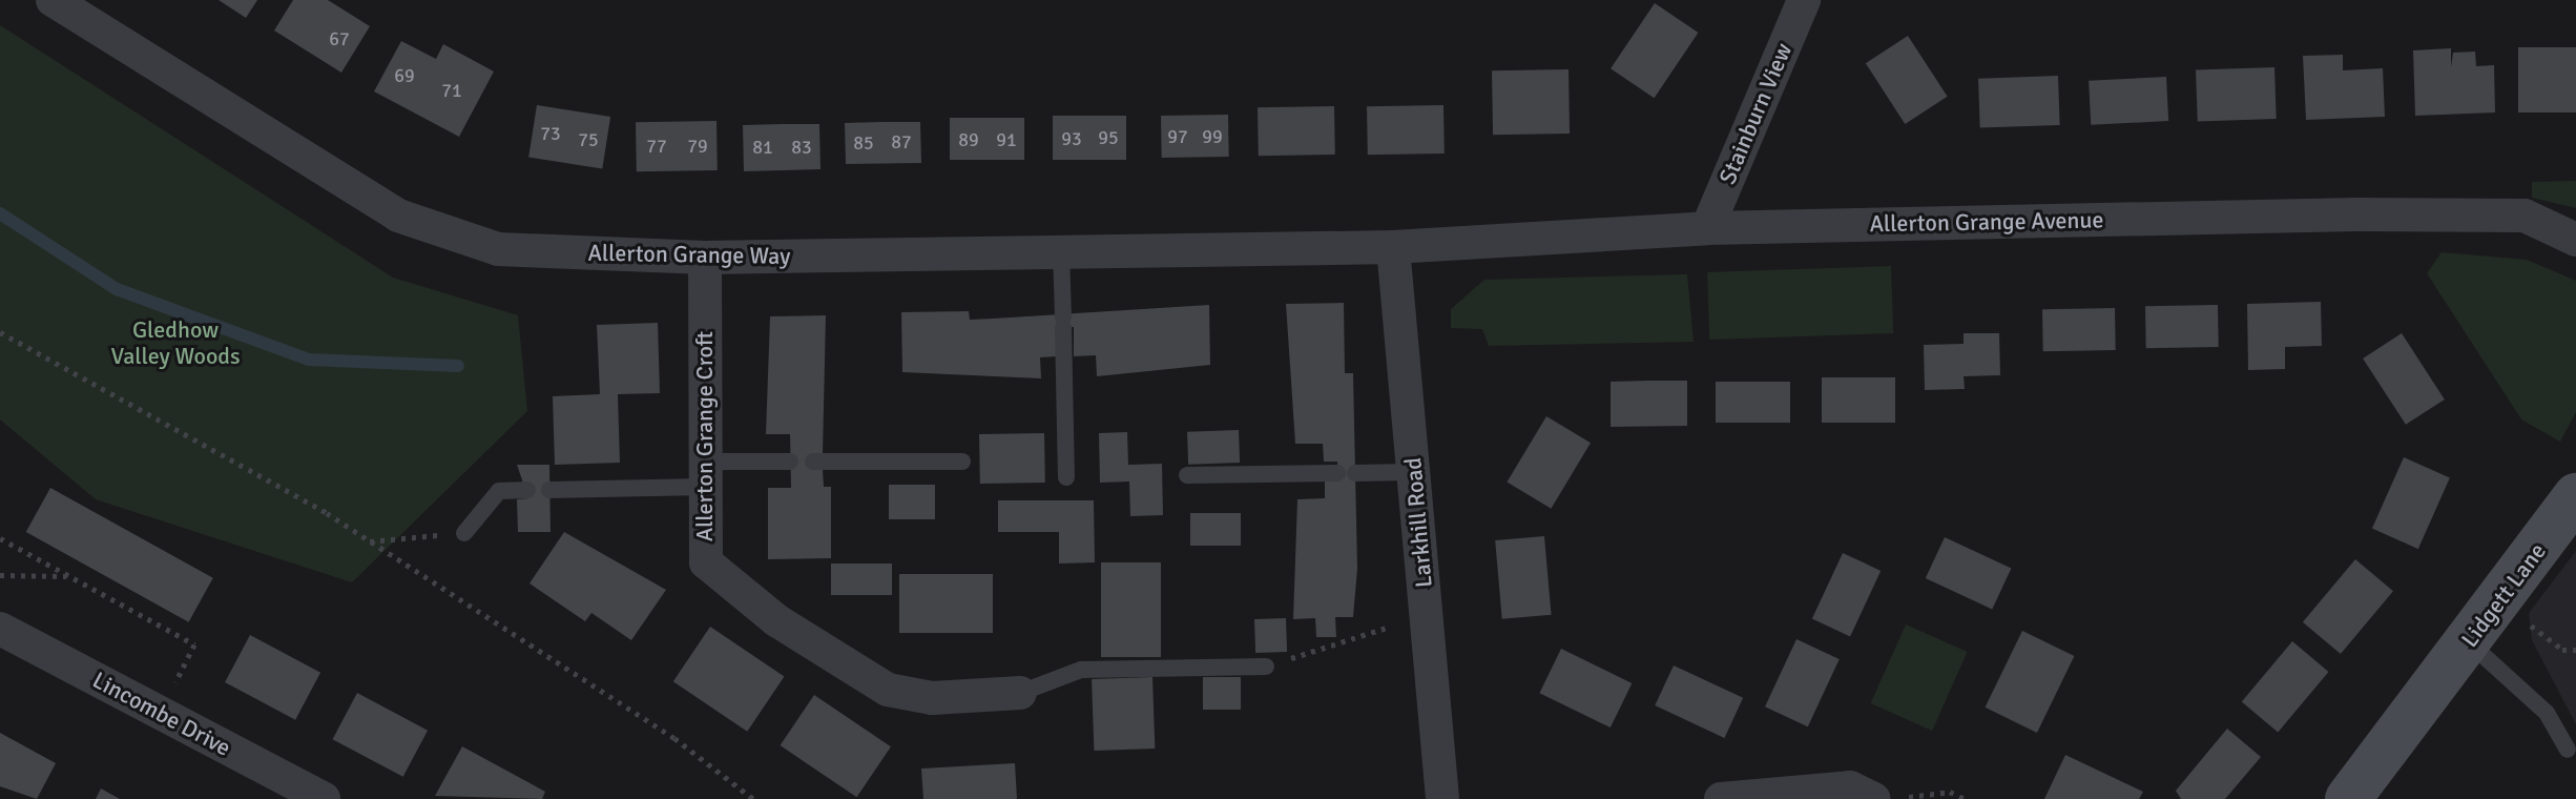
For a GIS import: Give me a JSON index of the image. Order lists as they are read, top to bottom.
{
  "streets": {
    "street": [
      "Stainburn View",
      "Allerton Grange Avenue",
      "Allerton Grange Way",
      "Allerton Grange Croft",
      "Larkhill Road",
      "Lidgett Lane",
      "Lincombe Drive"
    ]
  },
  "crossings": [
    ["Stainburn View", "Allerton Grange Avenue"],
    ["Allerton Grange Avenue", "Allerton Grange Way"],
    ["Allerton Grange Avenue", "Larkhill Road"],
    ["Allerton Grange Way", "Allerton Grange Croft"],
    ["Allerton Grange Way", "Larkhill Road"]
  ],
  "parks": ["Gledhow Valley Woods"],
  "house_numbers": [
    "67",
    "69",
    "71",
    "73",
    "97",
    "99",
    "95",
    "93",
    "75",
    "89",
    "91",
    "87",
    "85",
    "77",
    "79",
    "81",
    "83"
  ]
}
